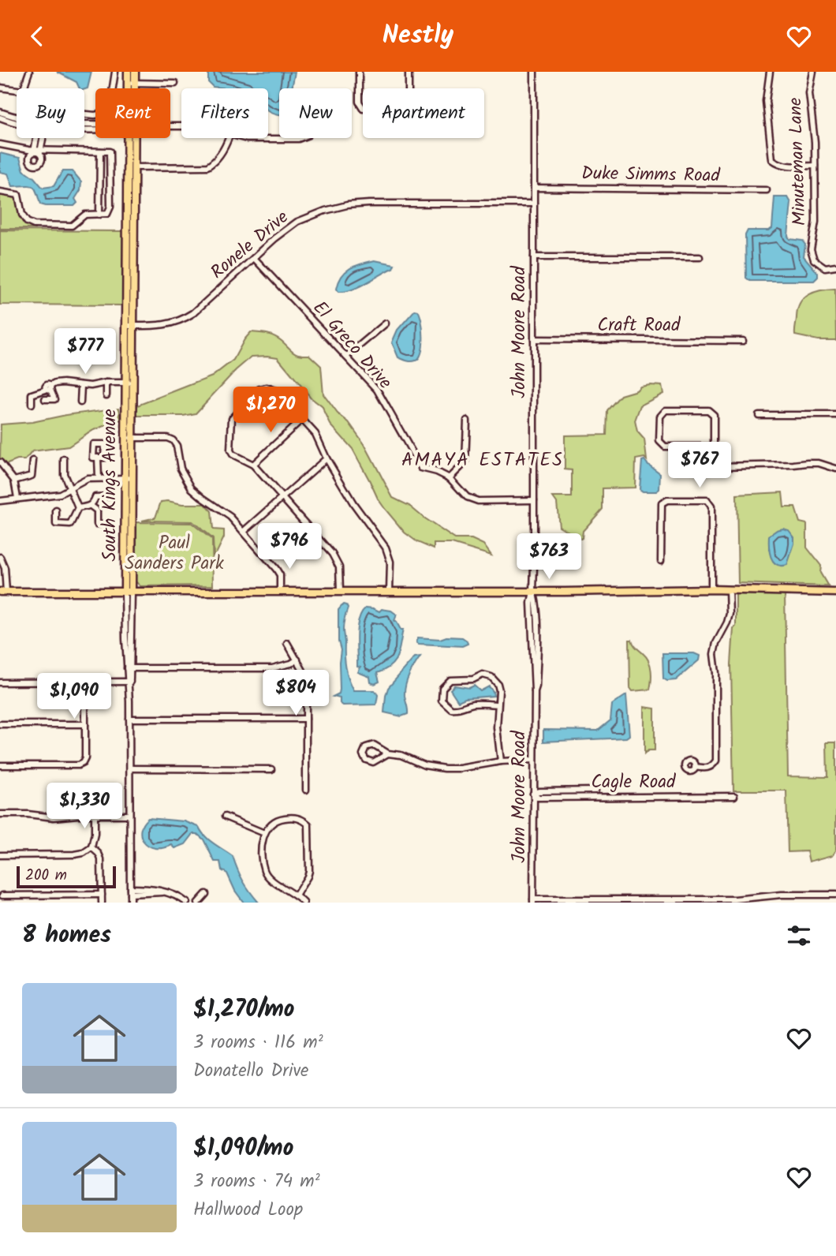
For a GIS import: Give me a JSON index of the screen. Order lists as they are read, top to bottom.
{
  "streets": {
    "main road": ["South Kings Avenue"],
    "street": [
      "Minuteman Lane",
      "Duke Simms Road",
      "Ronele Drive",
      "Craft Road",
      "John Moore Road",
      "El Greco Drive",
      "Cagle Road"
    ]
  },
  "crossings": [
    ["Duke Simms Road", "John Moore Road"],
    ["Ronele Drive", "John Moore Road"],
    ["Ronele Drive", "El Greco Drive"],
    ["Ronele Drive", "South Kings Avenue"],
    ["Craft Road", "John Moore Road"],
    ["John Moore Road", "El Greco Drive"],
    ["John Moore Road", "Cagle Road"]
  ],
  "districts": ["AMAYA ESTATES"],
  "parks": ["Paul Sanders Park"],
  "scale_bar": "200 m",
  "page": {
    "header": "Nestly",
    "chip": [
      "Buy",
      "Rent",
      "Filters",
      "New",
      "Apartment"
    ],
    "price": [
      "$777",
      "$1,270",
      "$767",
      "$796",
      "$763",
      "$804",
      "$1,090",
      "$1,330"
    ],
    "scale": "200 m",
    "heading": "8 homes",
    "list": [
      {
        "name": "$1,270/mo",
        "note": "3 rooms · 116 m² · Donatello Drive"
      },
      {
        "name": "$1,090/mo",
        "note": "3 rooms · 74 m² · Hallwood Loop"
      }
    ]
  }
}
